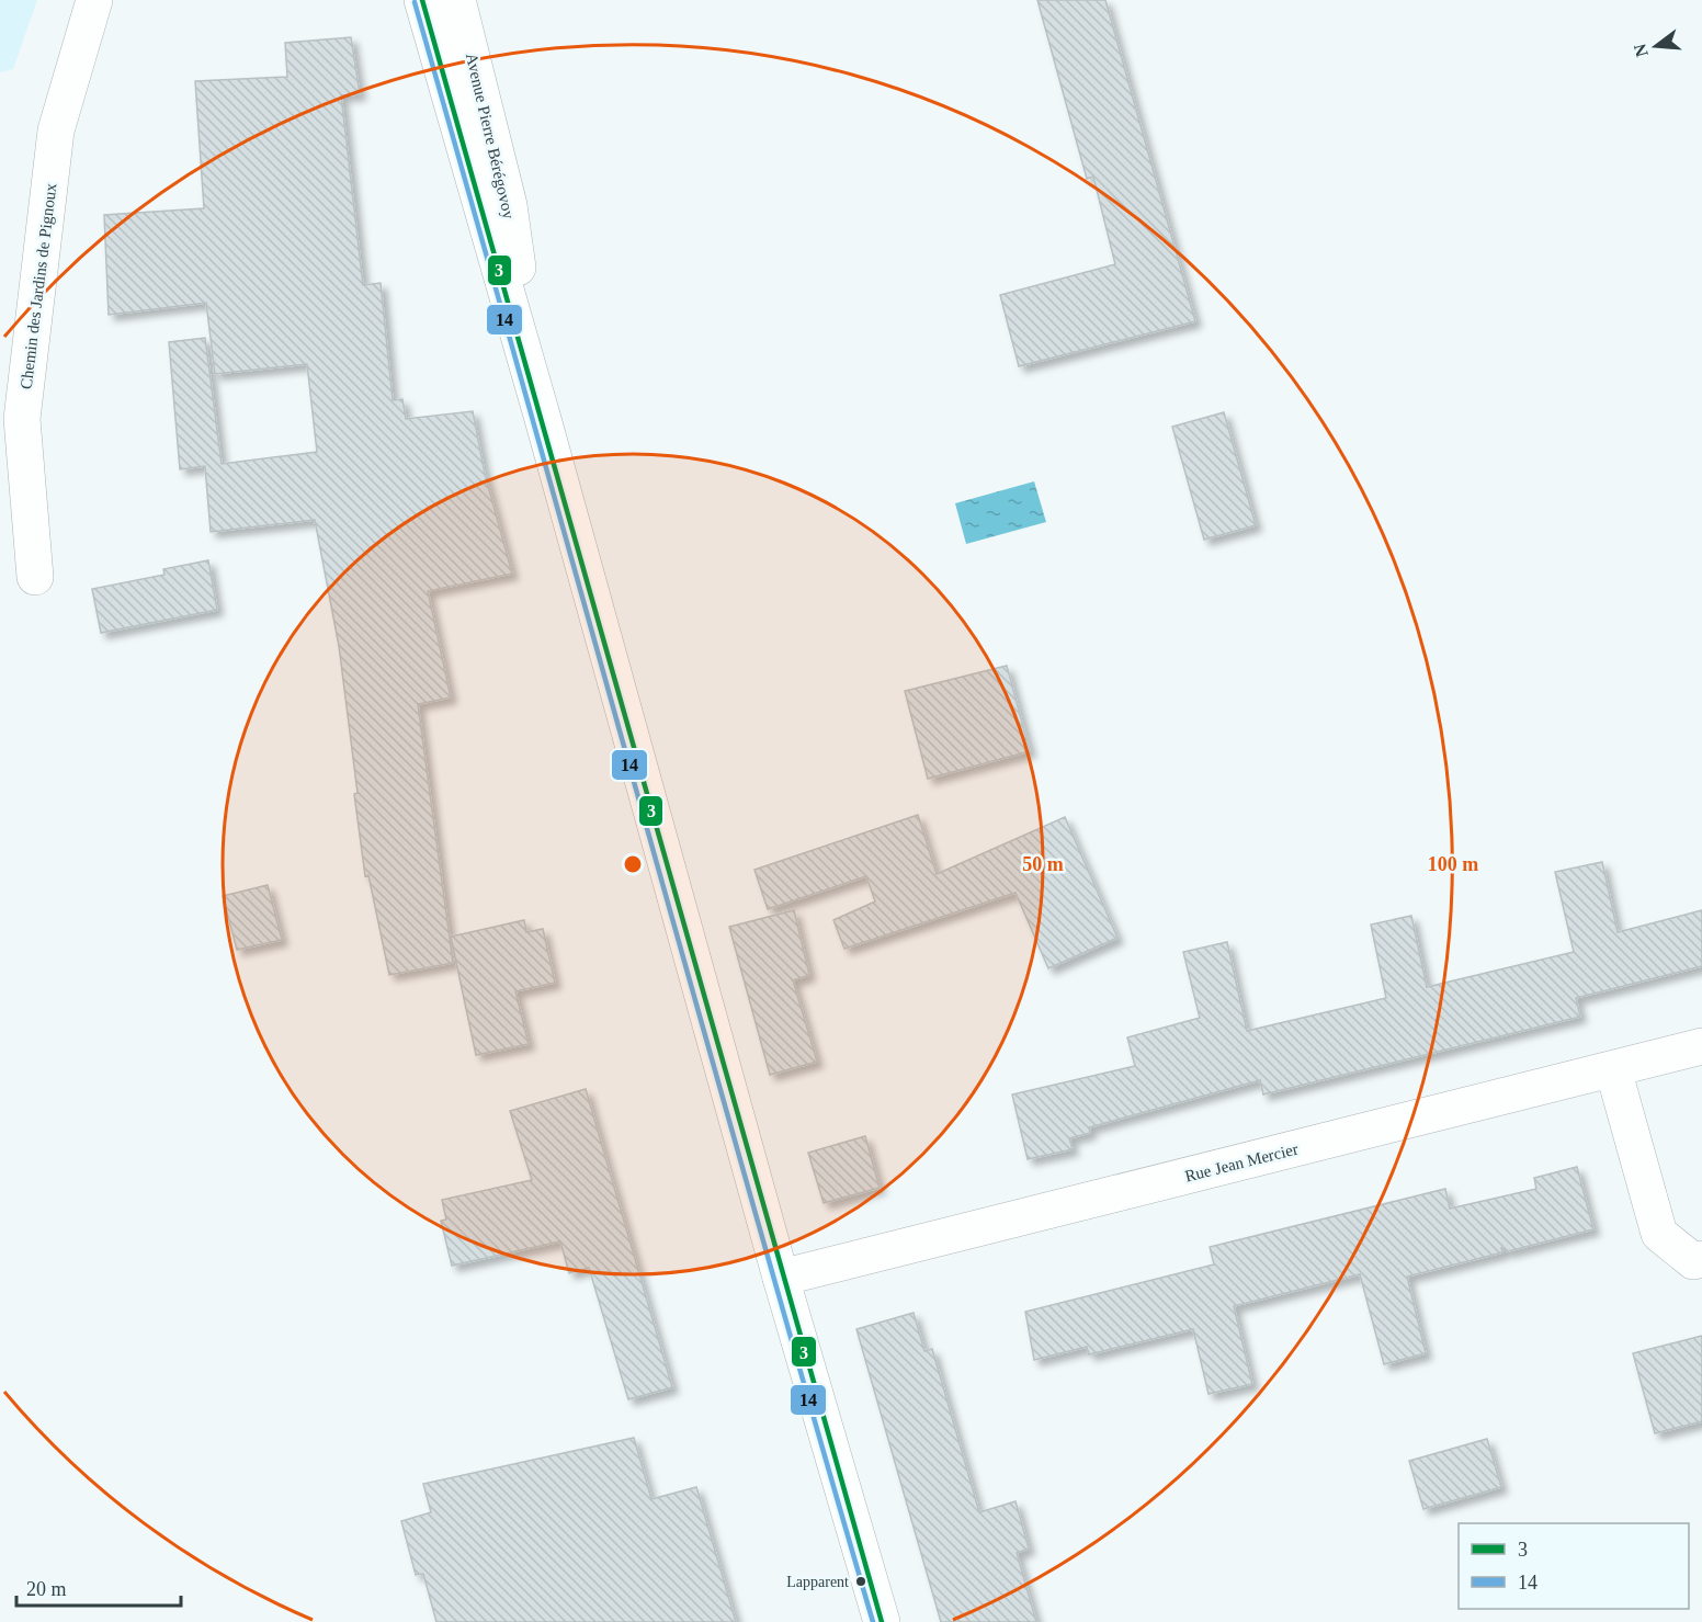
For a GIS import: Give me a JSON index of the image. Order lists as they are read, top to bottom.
{
  "streets": {
    "main road": ["Avenue Pierre Bérégovoy", "Chemin des Jardins de Pignoux", "Rue Jean Mercier"]
  },
  "crossings": [
    ["Avenue Pierre Bérégovoy", "Rue Jean Mercier"]
  ],
  "places": ["Lapparent"],
  "lines": ["transit line 3", "transit line 14"],
  "legend": ["3", "14"],
  "scale_bar": "20 m",
  "north": "left",
  "rings": ["50 m", "100 m"]
}
